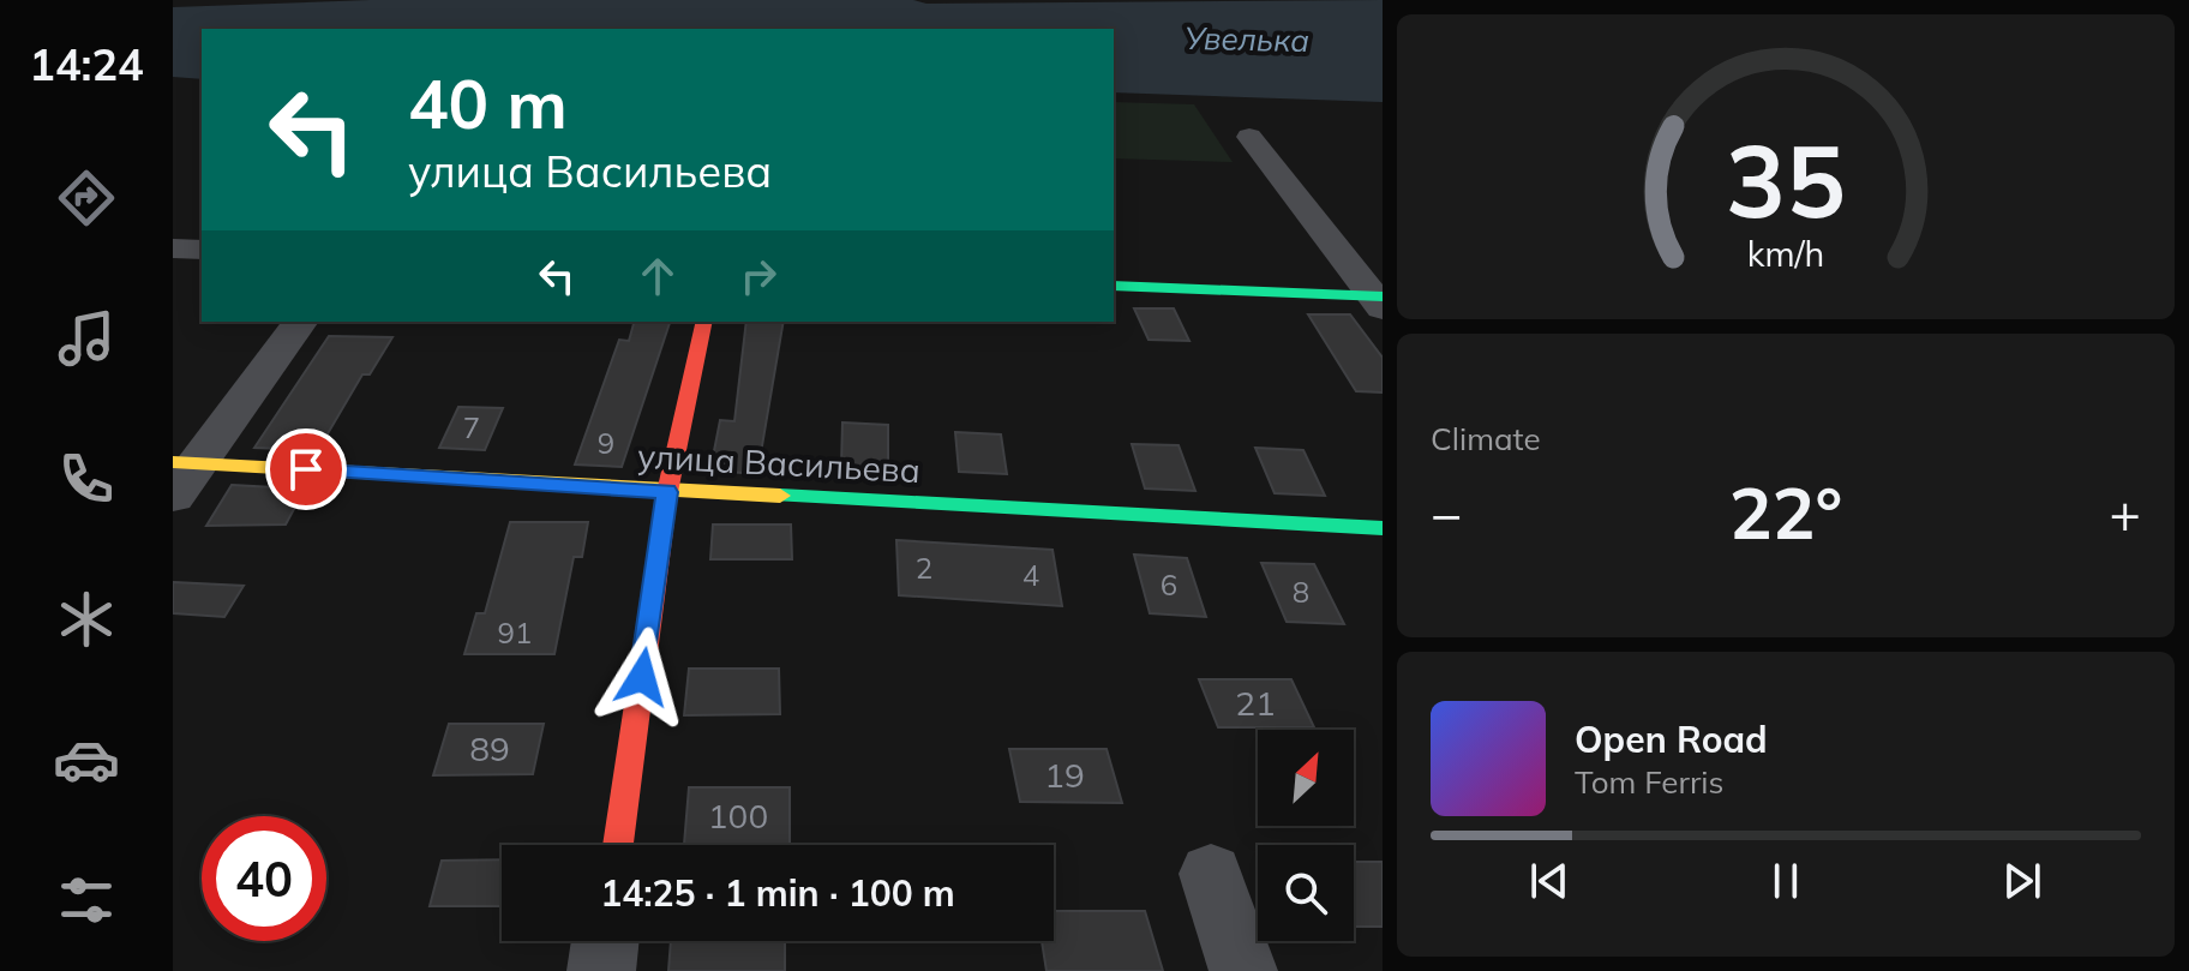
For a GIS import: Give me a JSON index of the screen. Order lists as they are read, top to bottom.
{
  "streets": {
    "street": ["улица Васильева"]
  },
  "water": ["Увелька"],
  "house_numbers": [
    "7",
    "9",
    "2",
    "4",
    "6",
    "8",
    "91",
    "21",
    "89",
    "19",
    "100"
  ],
  "north": "top right",
  "page": {
    "tabs": "14:24",
    "turn": ["40 m", "улица Васильева"],
    "tile": "Climate",
    "heat": ["−", "22°", "+"],
    "song": ["Open Road", "Tom Ferris"],
    "limit": "40",
    "trip": "14:25 · 1 min · 100 m",
    "gauge": ["35", "km/h"]
  }
}
